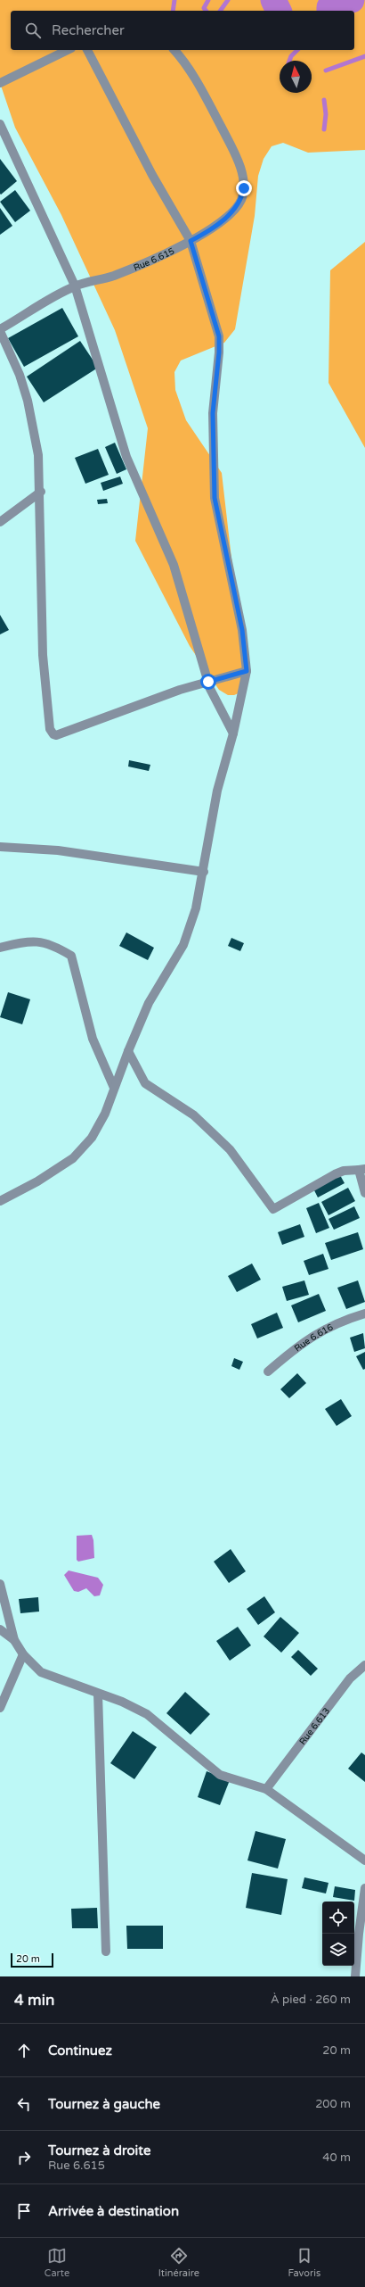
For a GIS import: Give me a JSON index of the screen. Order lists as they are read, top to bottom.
{
  "streets": {
    "street": ["Rue 6.615", "Rue 6.616", "Rue 6.613"]
  },
  "scale_bar": "20 m",
  "north": "top",
  "page": {
    "search": "Rechercher",
    "scale": "20 m",
    "heading": ["4 min", "À pied · 260 m"],
    "list": [
      ["Continuez", "20 m"],
      ["Tournez à gauche", "200 m"],
      ["Tournez à droite", "Rue 6.615", "40 m"],
      "Arrivée à destination"
    ],
    "nav": ["Carte", "Itinéraire", "Favoris"]
  }
}
